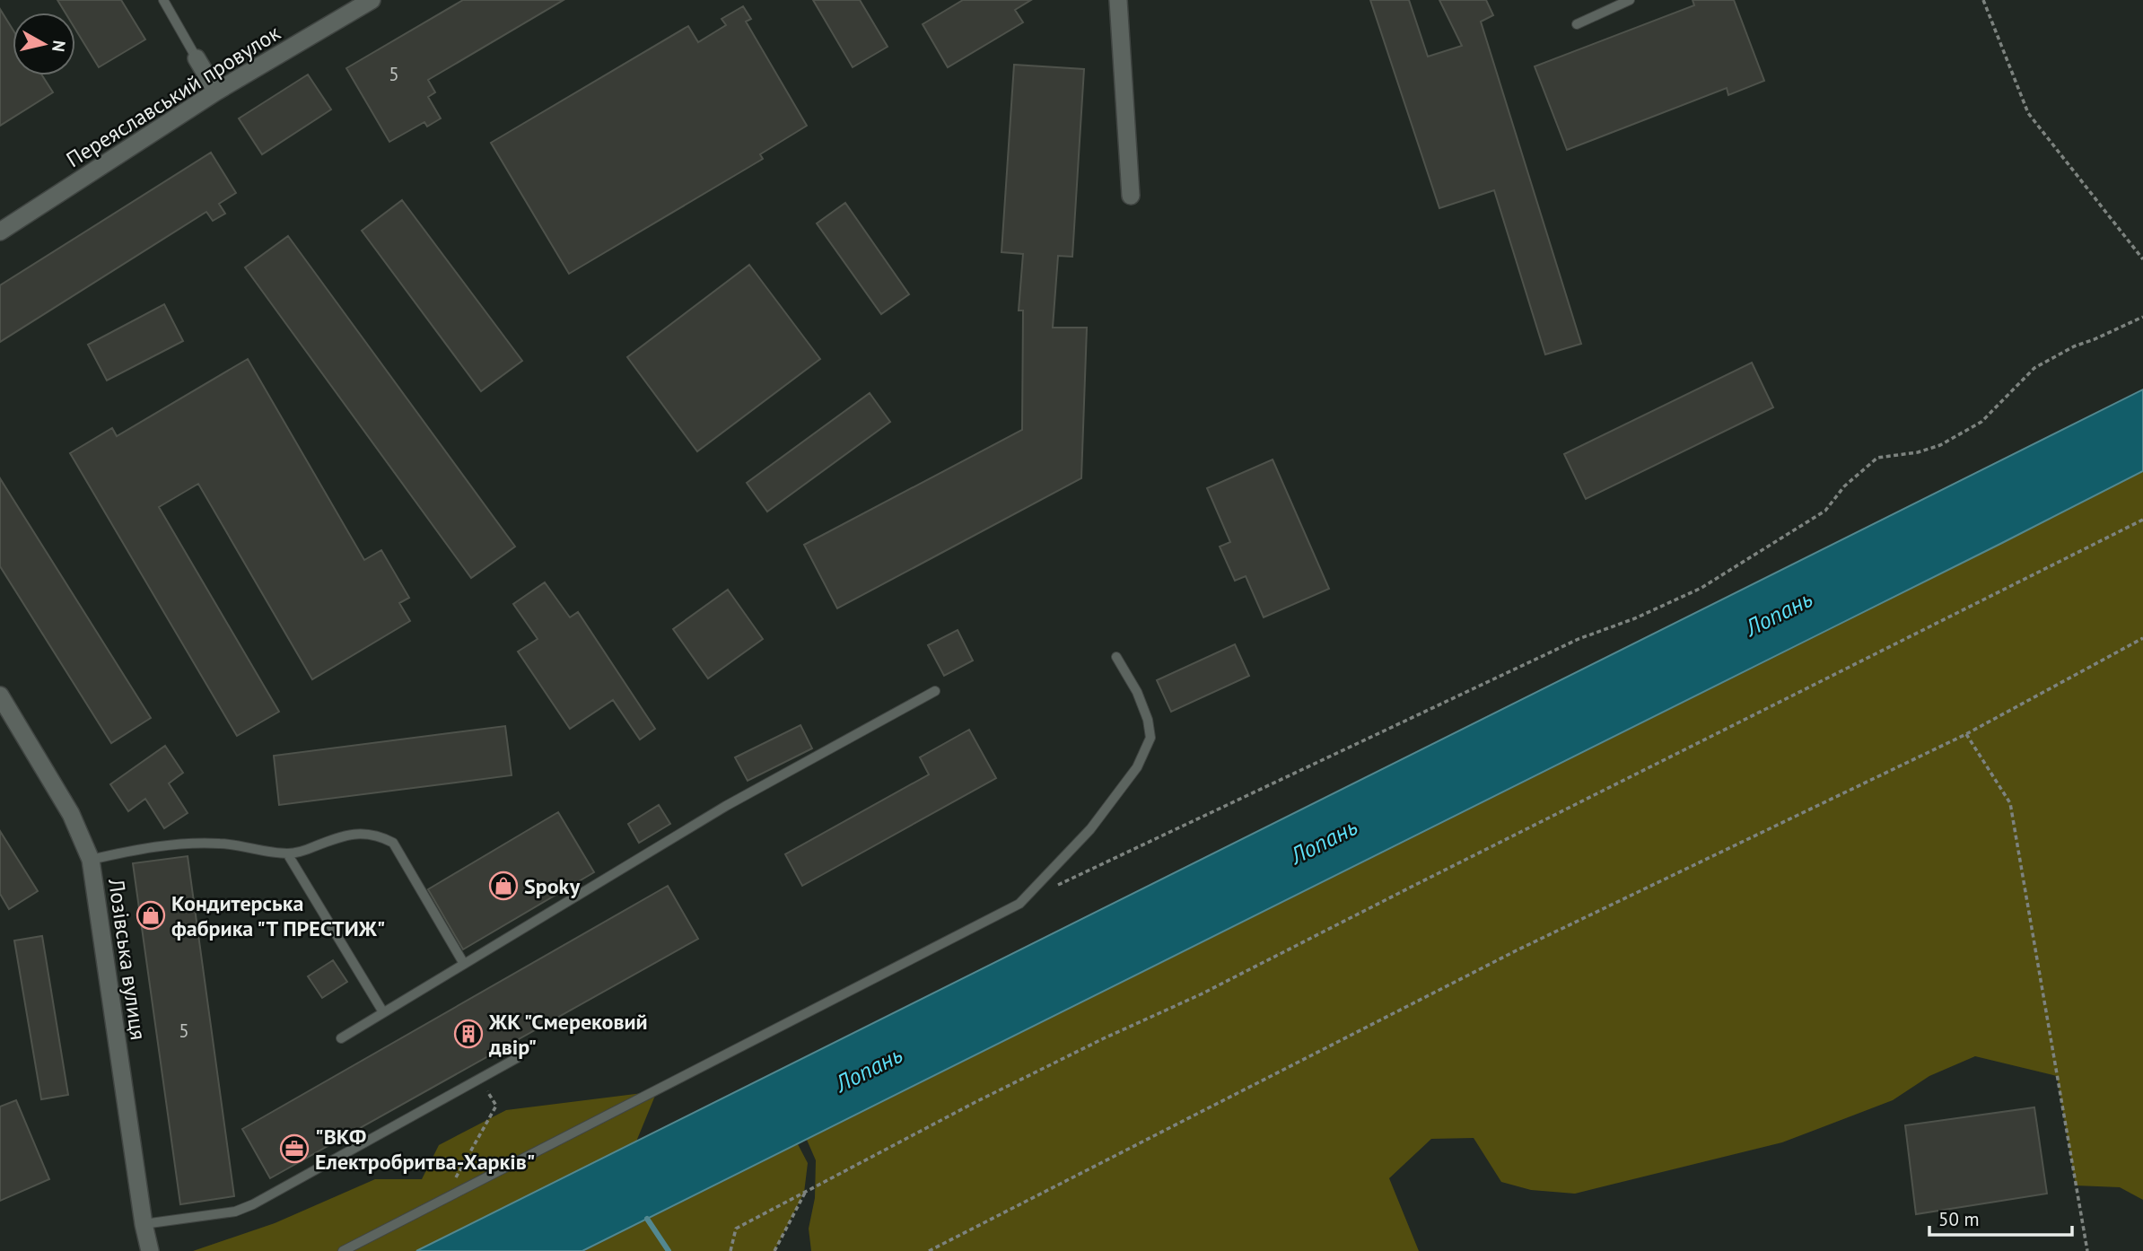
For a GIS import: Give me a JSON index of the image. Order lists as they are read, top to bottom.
{
  "streets": {
    "street": ["Переяславський провулок", "Лозівська вулиця"]
  },
  "water": ["Лопань"],
  "places": {
    "shop": ["Spoky", "Кондитерська фабрика \"Т ПРЕСТИЖ\""],
    "building": ["ЖК \"Смерековий двір\""],
    "office": ["\"ВКФ Електробритва-Харків\""]
  },
  "house_numbers": ["5", "5"],
  "scale_bar": "50 m",
  "north": "right"
}
